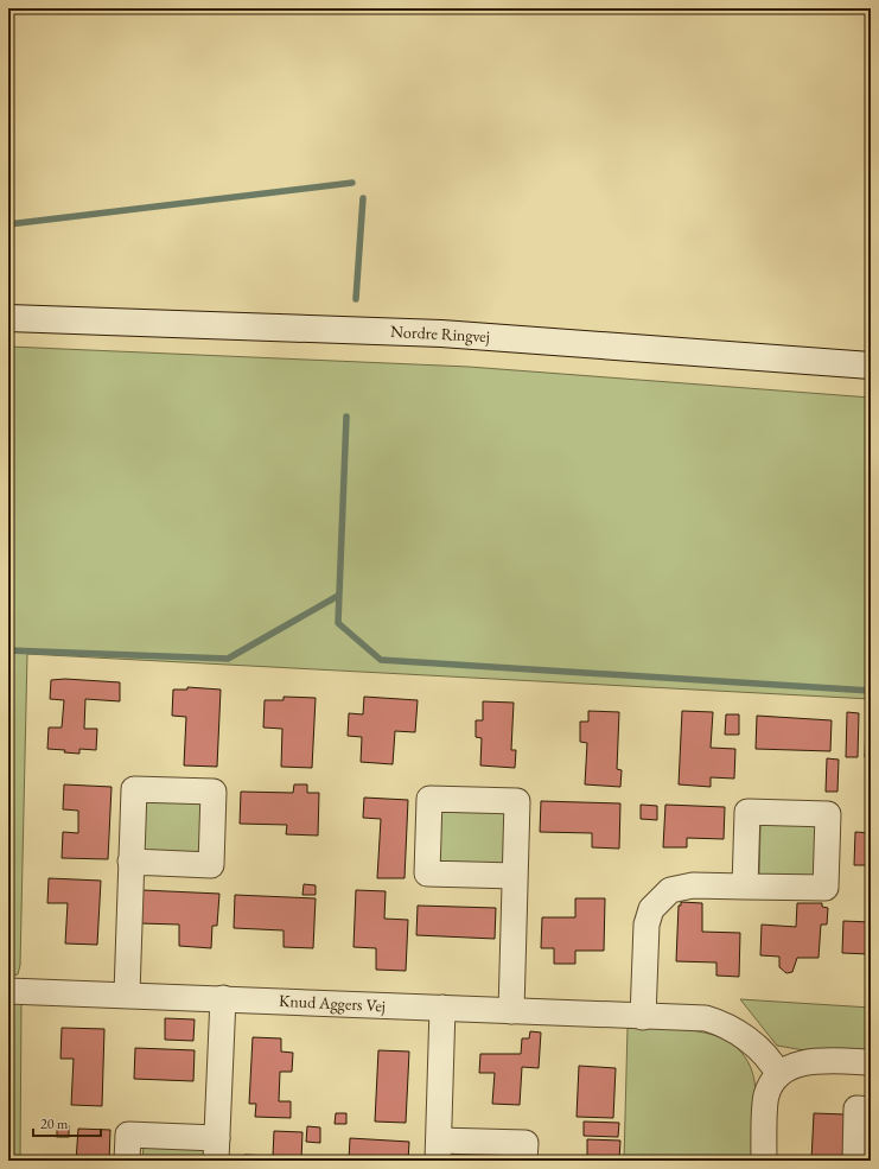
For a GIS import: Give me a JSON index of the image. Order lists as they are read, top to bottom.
{
  "streets": {
    "main road": ["Nordre Ringvej"],
    "street": ["Knud Aggers Vej"]
  },
  "scale_bar": "20 m"
}
